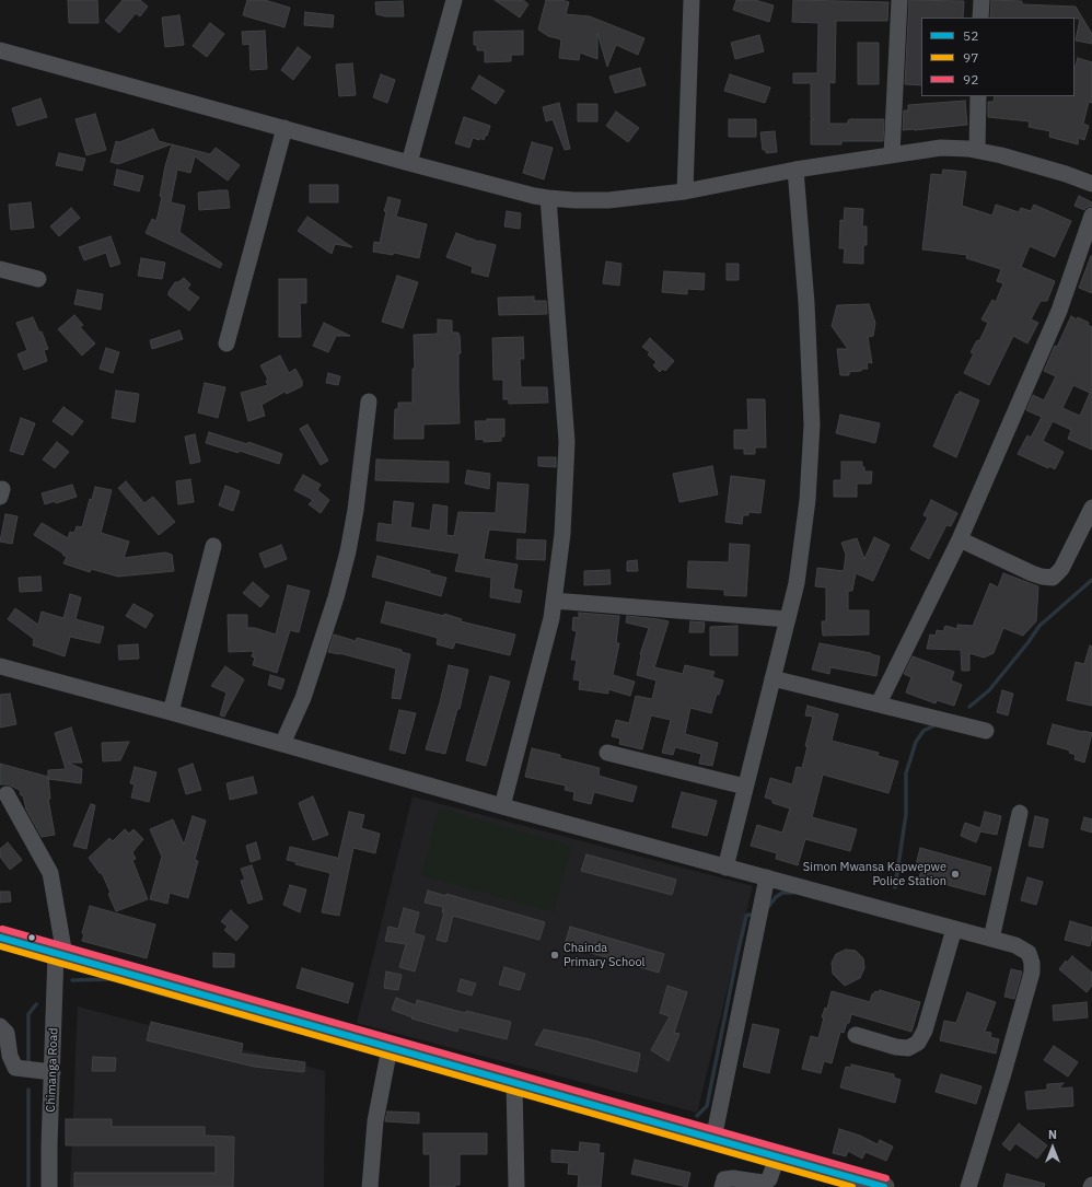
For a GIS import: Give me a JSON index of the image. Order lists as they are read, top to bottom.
{
  "streets": {
    "street": ["Chimanga Road"]
  },
  "places": ["Simon Mwansa Kapwepwe Police Station", "Chainda Primary School"],
  "lines": ["transit line 92", "transit line 52", "transit line 97"],
  "legend": ["52", "97", "92"],
  "north": "top"
}
